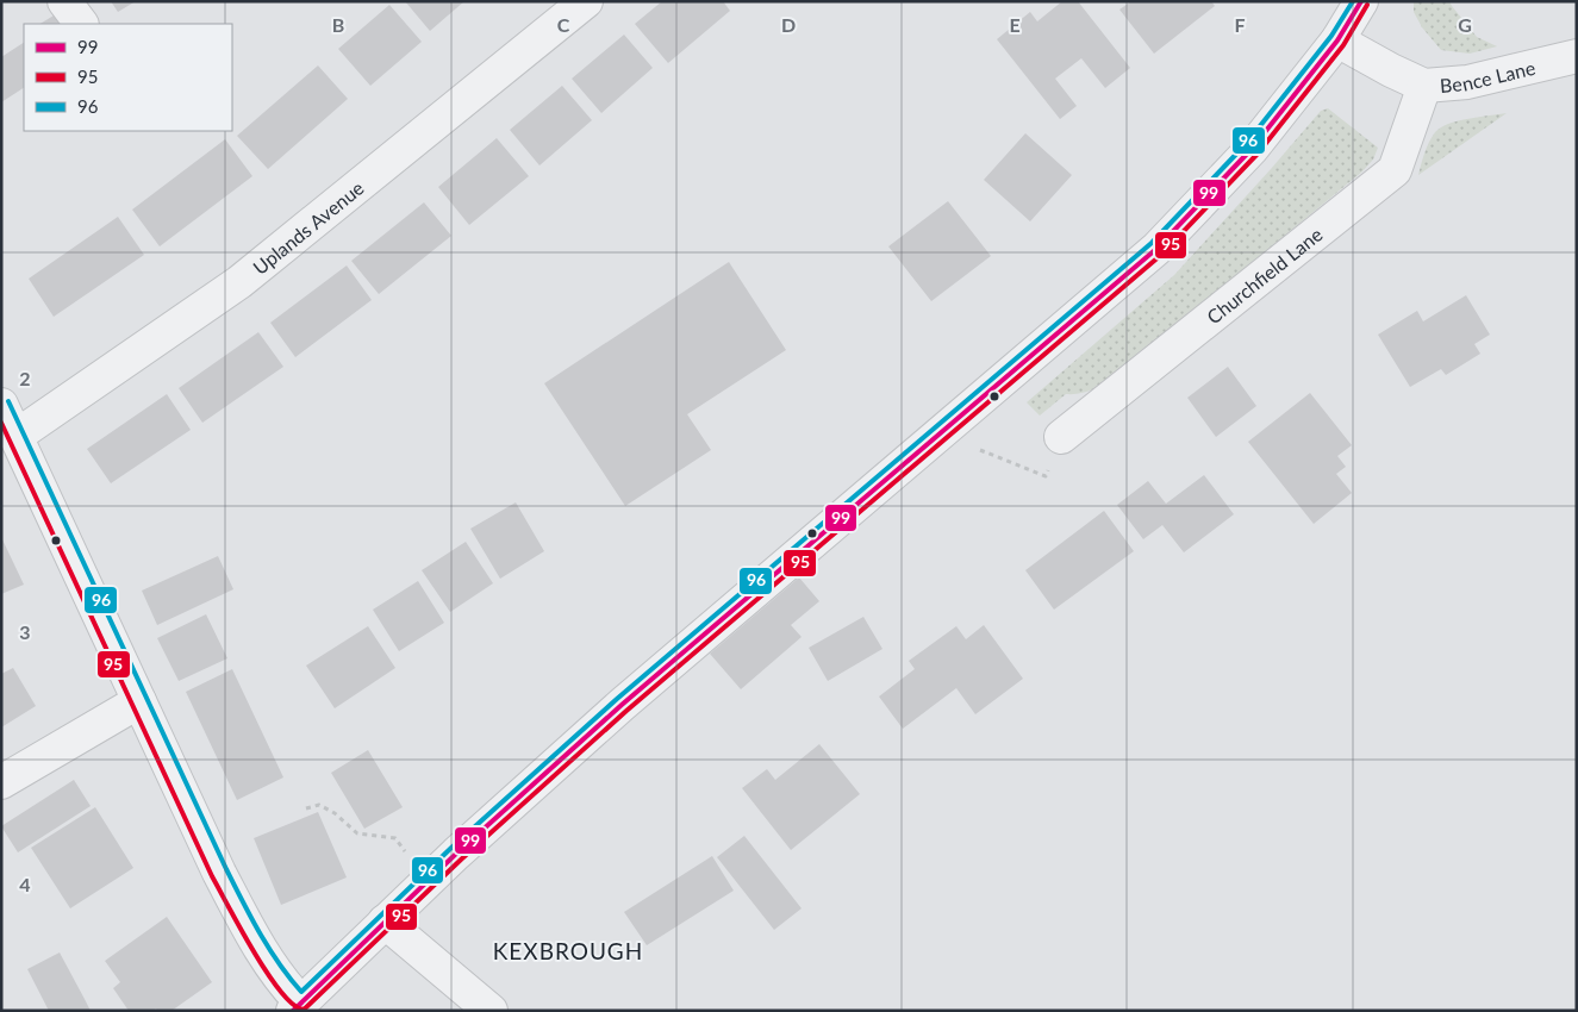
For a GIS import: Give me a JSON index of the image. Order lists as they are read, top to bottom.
{
  "streets": {
    "street": ["Bence Lane", "Uplands Avenue", "Churchfield Lane"]
  },
  "crossings": [
    ["Bence Lane", "Churchfield Lane"]
  ],
  "districts": ["KEXBROUGH"],
  "lines": ["transit line 99", "transit line 96", "transit line 95"],
  "legend": ["99", "95", "96"],
  "grid": {
    "columns": [
      "B",
      "C",
      "D",
      "E",
      "F",
      "G"
    ],
    "rows": ["2", "3", "4"]
  }
}
